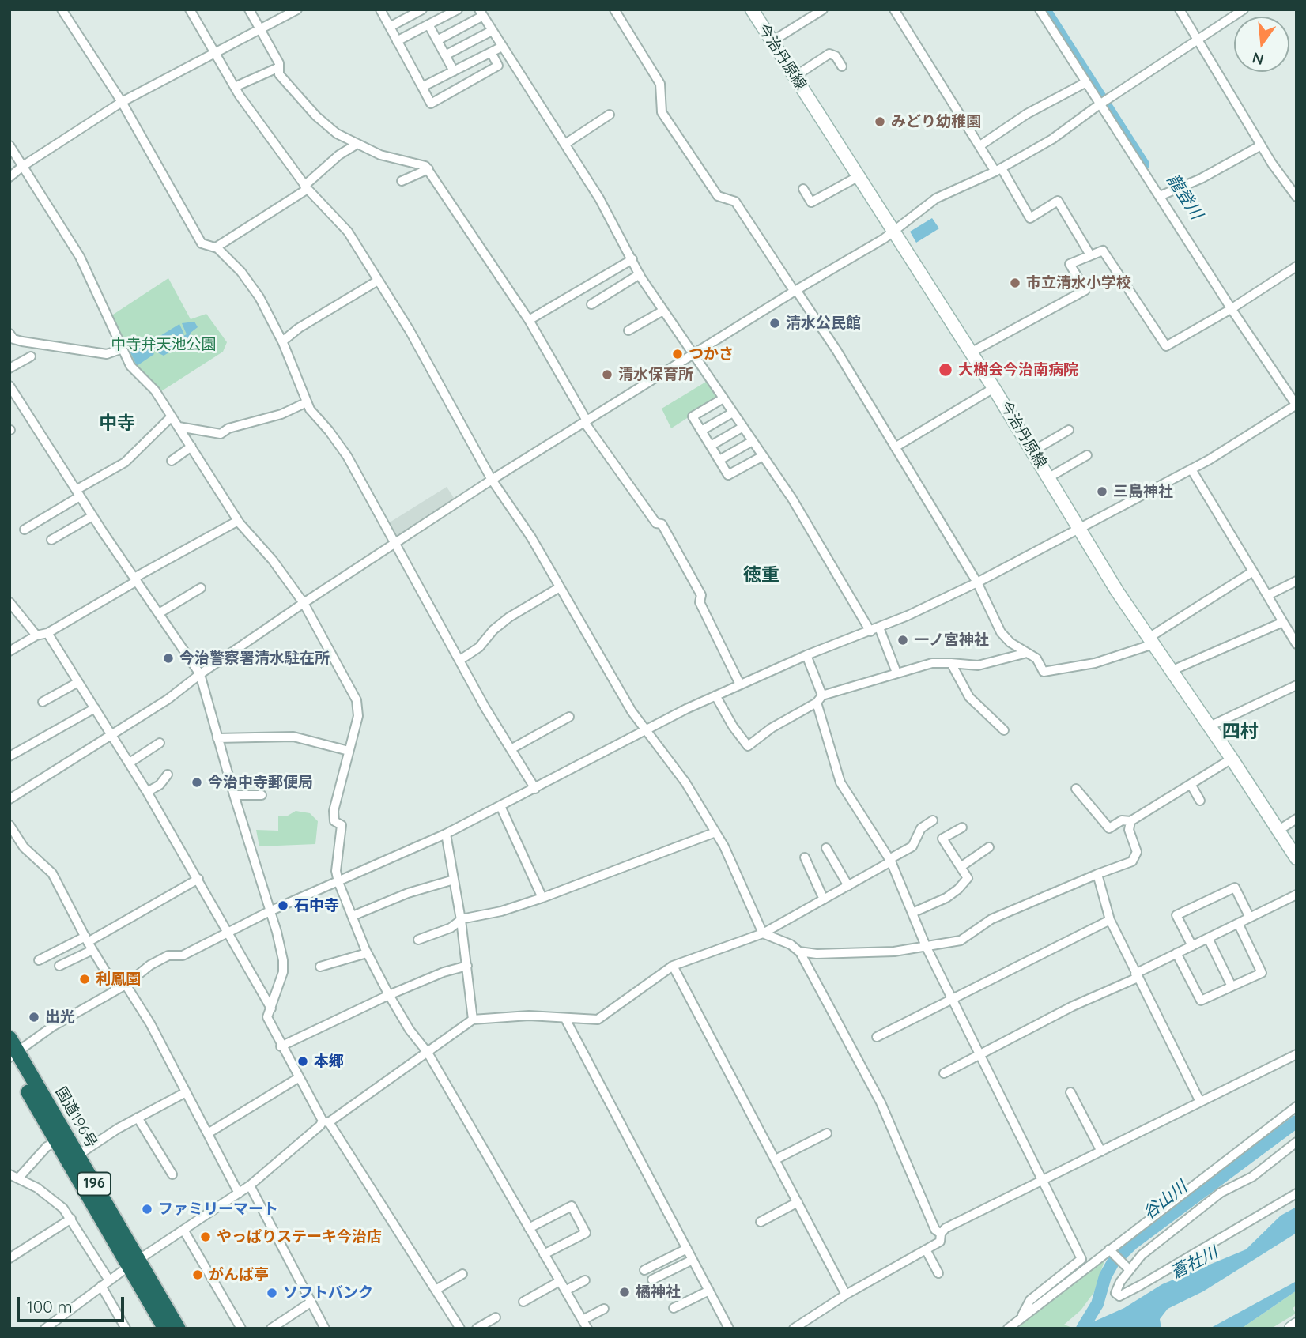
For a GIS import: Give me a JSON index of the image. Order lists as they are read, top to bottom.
{
  "streets": {
    "highway": ["国道196号", "196"],
    "main road": ["今治丹原線"]
  },
  "districts": ["中寺", "徳重", "四村"],
  "water": ["龍登川", "谷山川", "蒼社川"],
  "parks": ["中寺弁天池公園"],
  "places": [
    "みどり幼稚園",
    "市立清水小学校",
    "清水公民館",
    "つかさ",
    "大樹会今治南病院",
    "清水保育所",
    "三島神社",
    "一ノ宮神社",
    "今治警察署清水駐在所",
    "今治中寺郵便局",
    "石中寺",
    "利鳳園",
    "出光",
    "本郷",
    "ファミリーマート",
    "やっぱりステーキ今治店",
    "がんば亭",
    "橘神社",
    "ソフトバンク"
  ],
  "scale_bar": "100 m",
  "north": "bottom"
}
